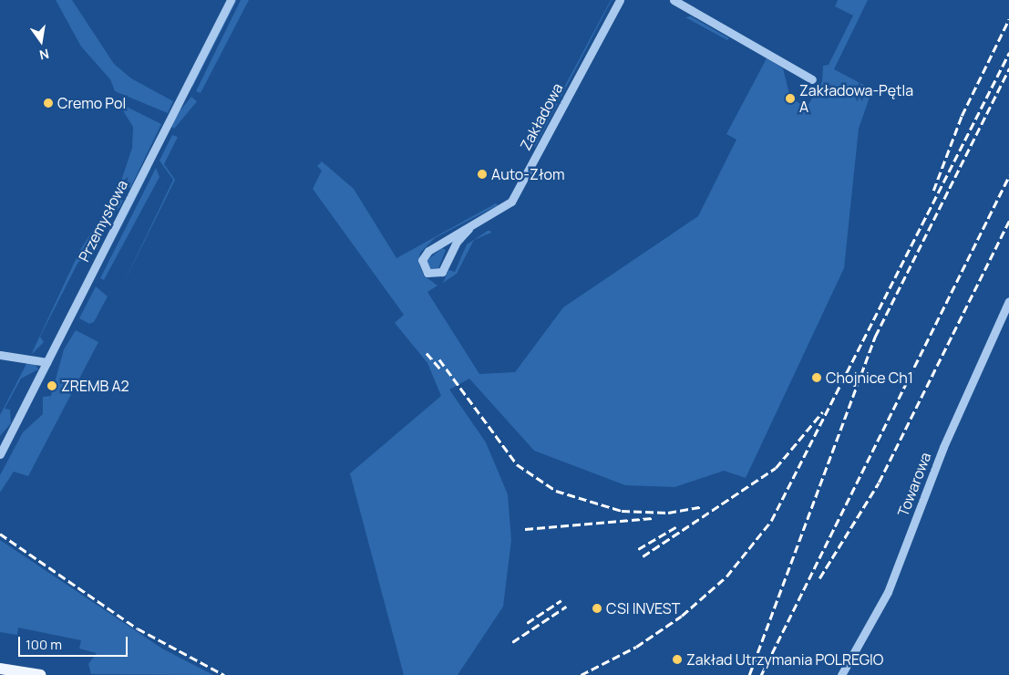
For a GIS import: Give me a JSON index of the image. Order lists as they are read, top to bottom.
{
  "streets": {
    "street": ["Zakładowa", "Przemysłowa", "Towarowa"]
  },
  "places": [
    "Zakładowa-Pętla A",
    "Cremo Pol",
    "Auto-Złom",
    "Chojnice Ch1",
    "ZREMB A2",
    "CSI INVEST",
    "Zakład Utrzymania POLREGIO"
  ],
  "scale_bar": "100 m",
  "north": "bottom"
}
